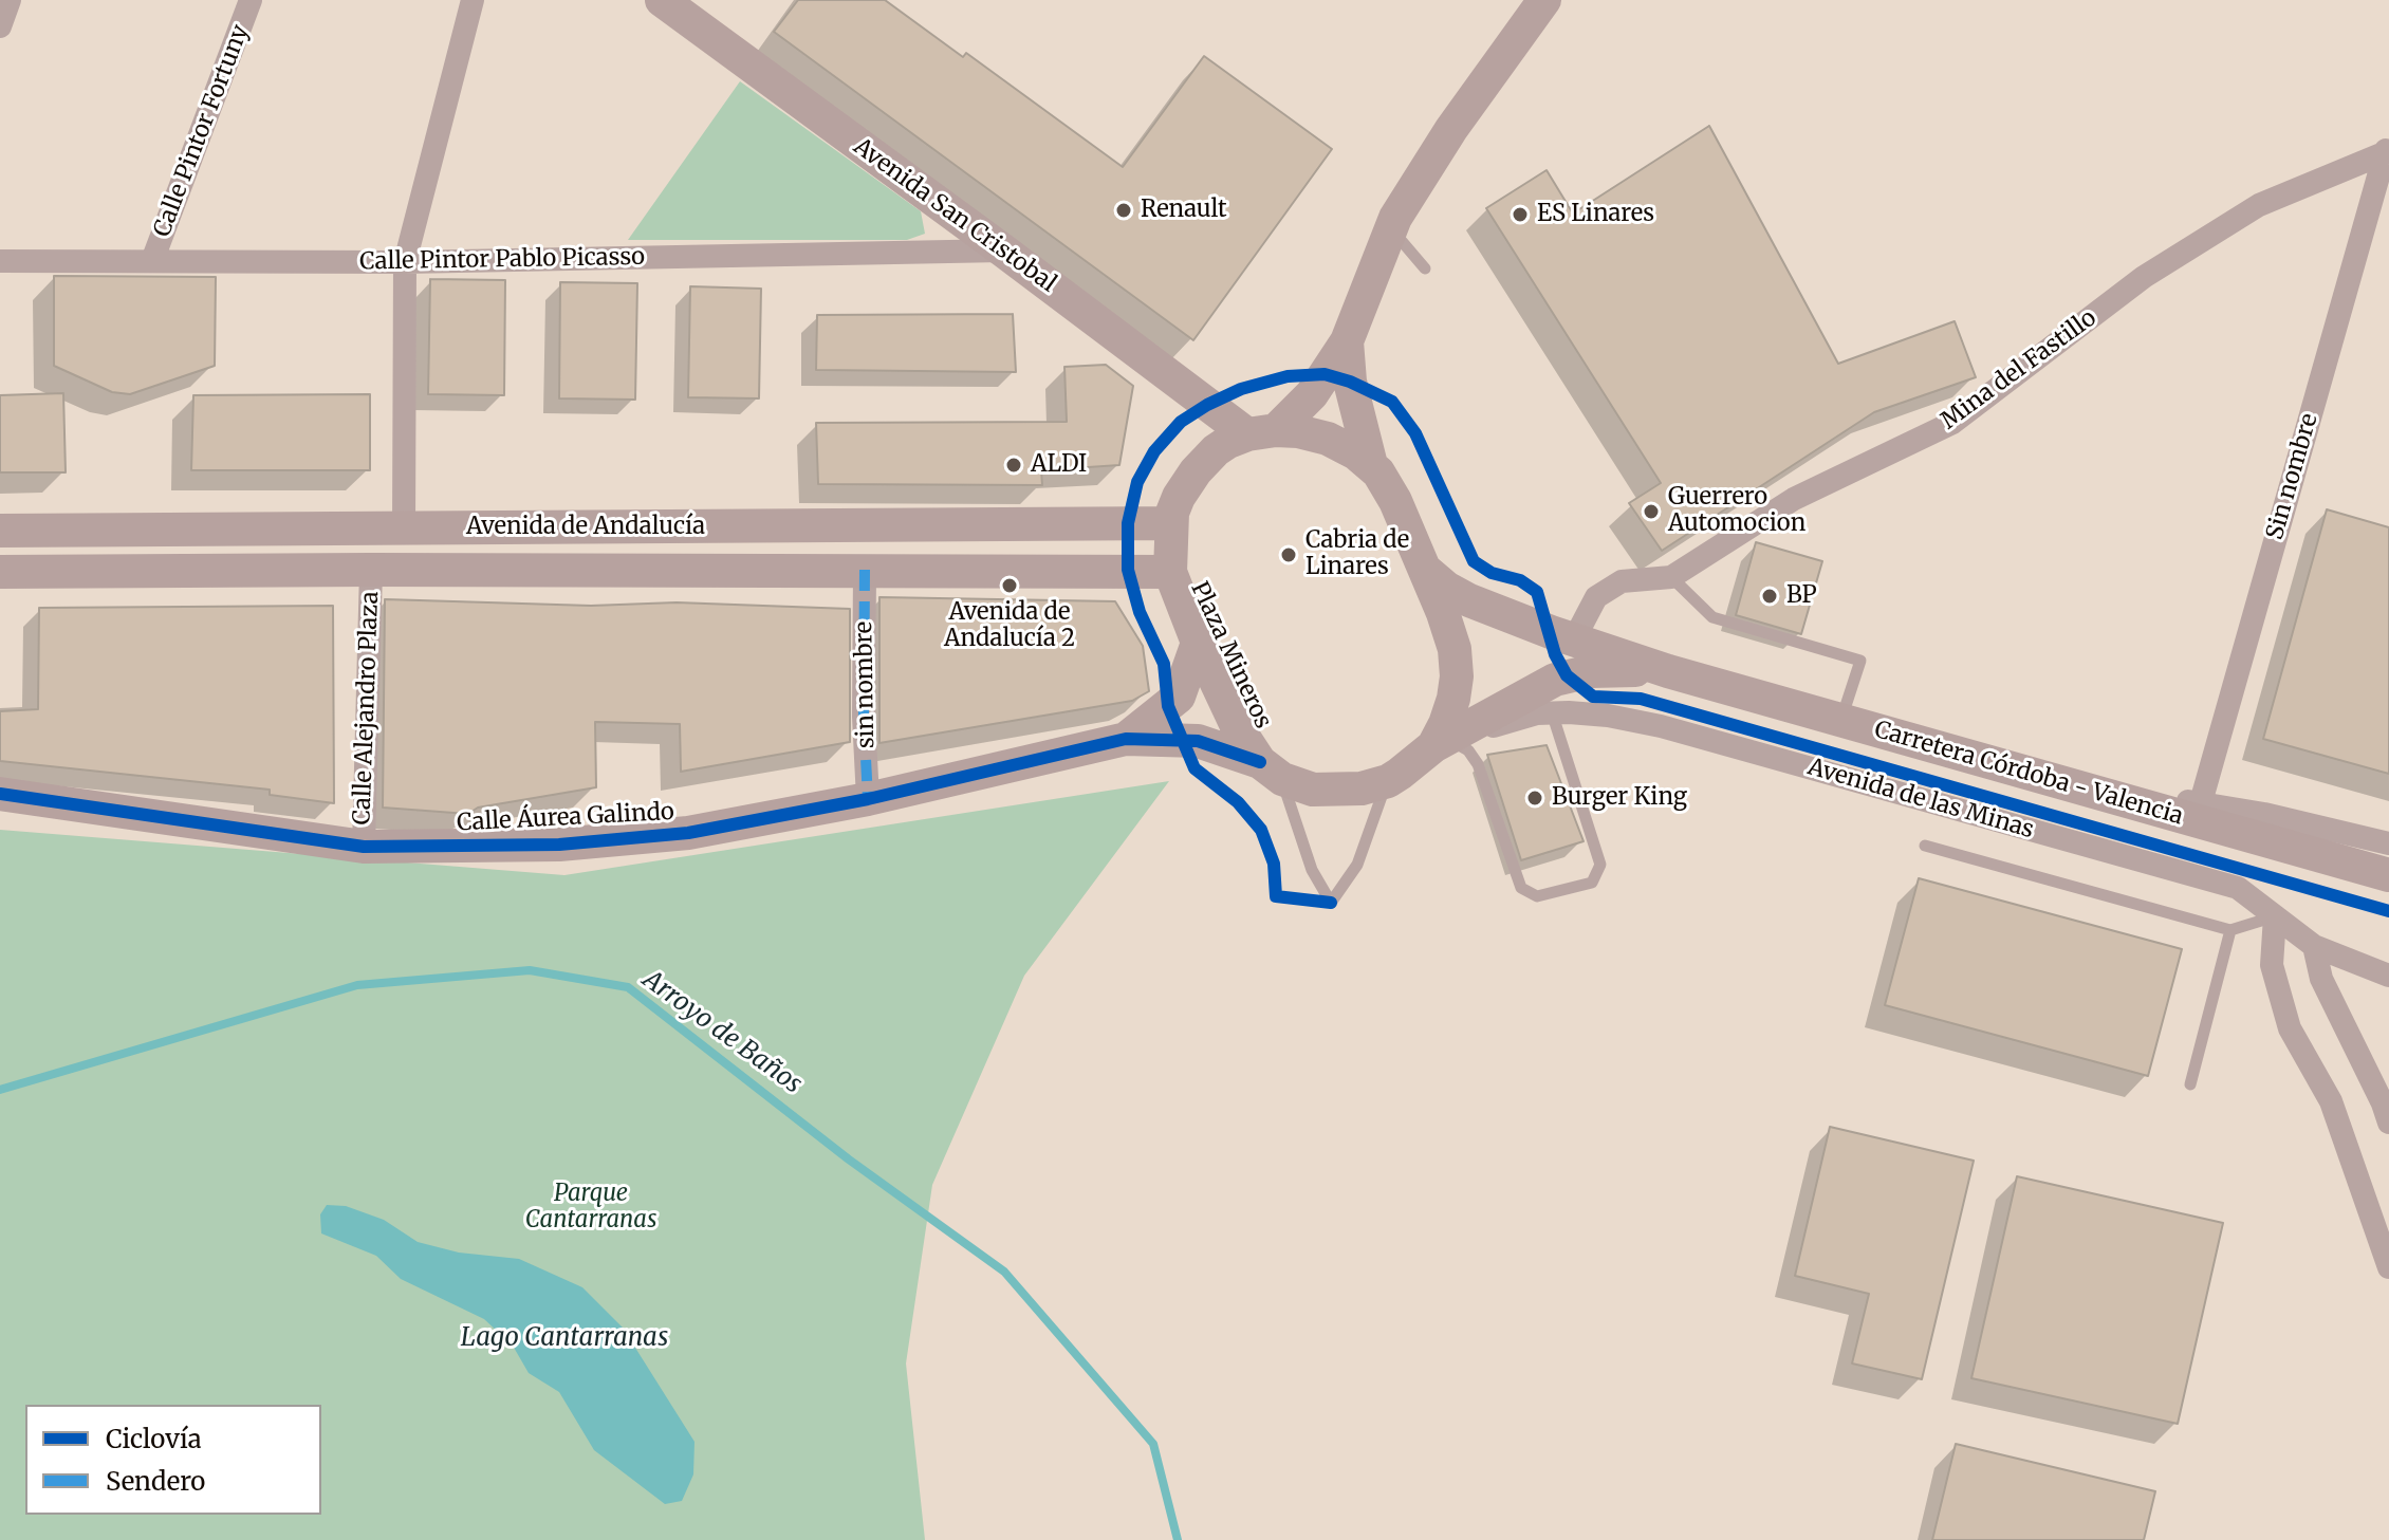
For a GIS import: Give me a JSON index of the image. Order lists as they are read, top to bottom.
{
  "streets": {
    "main road": [
      "Avenida San Cristobal",
      "Avenida de Andalucía",
      "Plaza Mineros",
      "Carretera Córdoba - Valencia",
      "Calle Áurea Galindo"
    ],
    "street": [
      "Calle Pintor Fortuny",
      "Calle Pintor Pablo Picasso",
      "Mina del Fastillo",
      "Sin nombre",
      "sin nombre",
      "Calle Alejandro Plaza",
      "Avenida de las Minas"
    ]
  },
  "crossings": [
    ["Calle Pintor Fortuny", "Calle Pintor Pablo Picasso"],
    ["Avenida San Cristobal", "Calle Pintor Pablo Picasso"],
    ["Avenida San Cristobal", "Plaza Mineros"],
    ["Mina del Fastillo", "Sin nombre"],
    ["Mina del Fastillo", "Carretera Córdoba - Valencia"],
    ["Avenida de Andalucía", "Plaza Mineros"],
    ["Avenida de Andalucía", "sin nombre"],
    ["Avenida de Andalucía", "Calle Alejandro Plaza"],
    ["sin nombre", "Calle Áurea Galindo"],
    ["Calle Alejandro Plaza", "Calle Áurea Galindo"],
    ["Carretera Córdoba - Valencia", "Avenida de las Minas"]
  ],
  "water": ["Arroyo de Baños", "Lago Cantarranas"],
  "parks": ["Parque Cantarranas"],
  "places": [
    "Renault",
    "ES Linares",
    "ALDI",
    "Guerrero Automocion",
    "Cabria de Linares",
    "Avenida de Andalucía 2",
    "BP",
    "Burger King"
  ],
  "legend": ["Ciclovía", "Sendero"]
}
